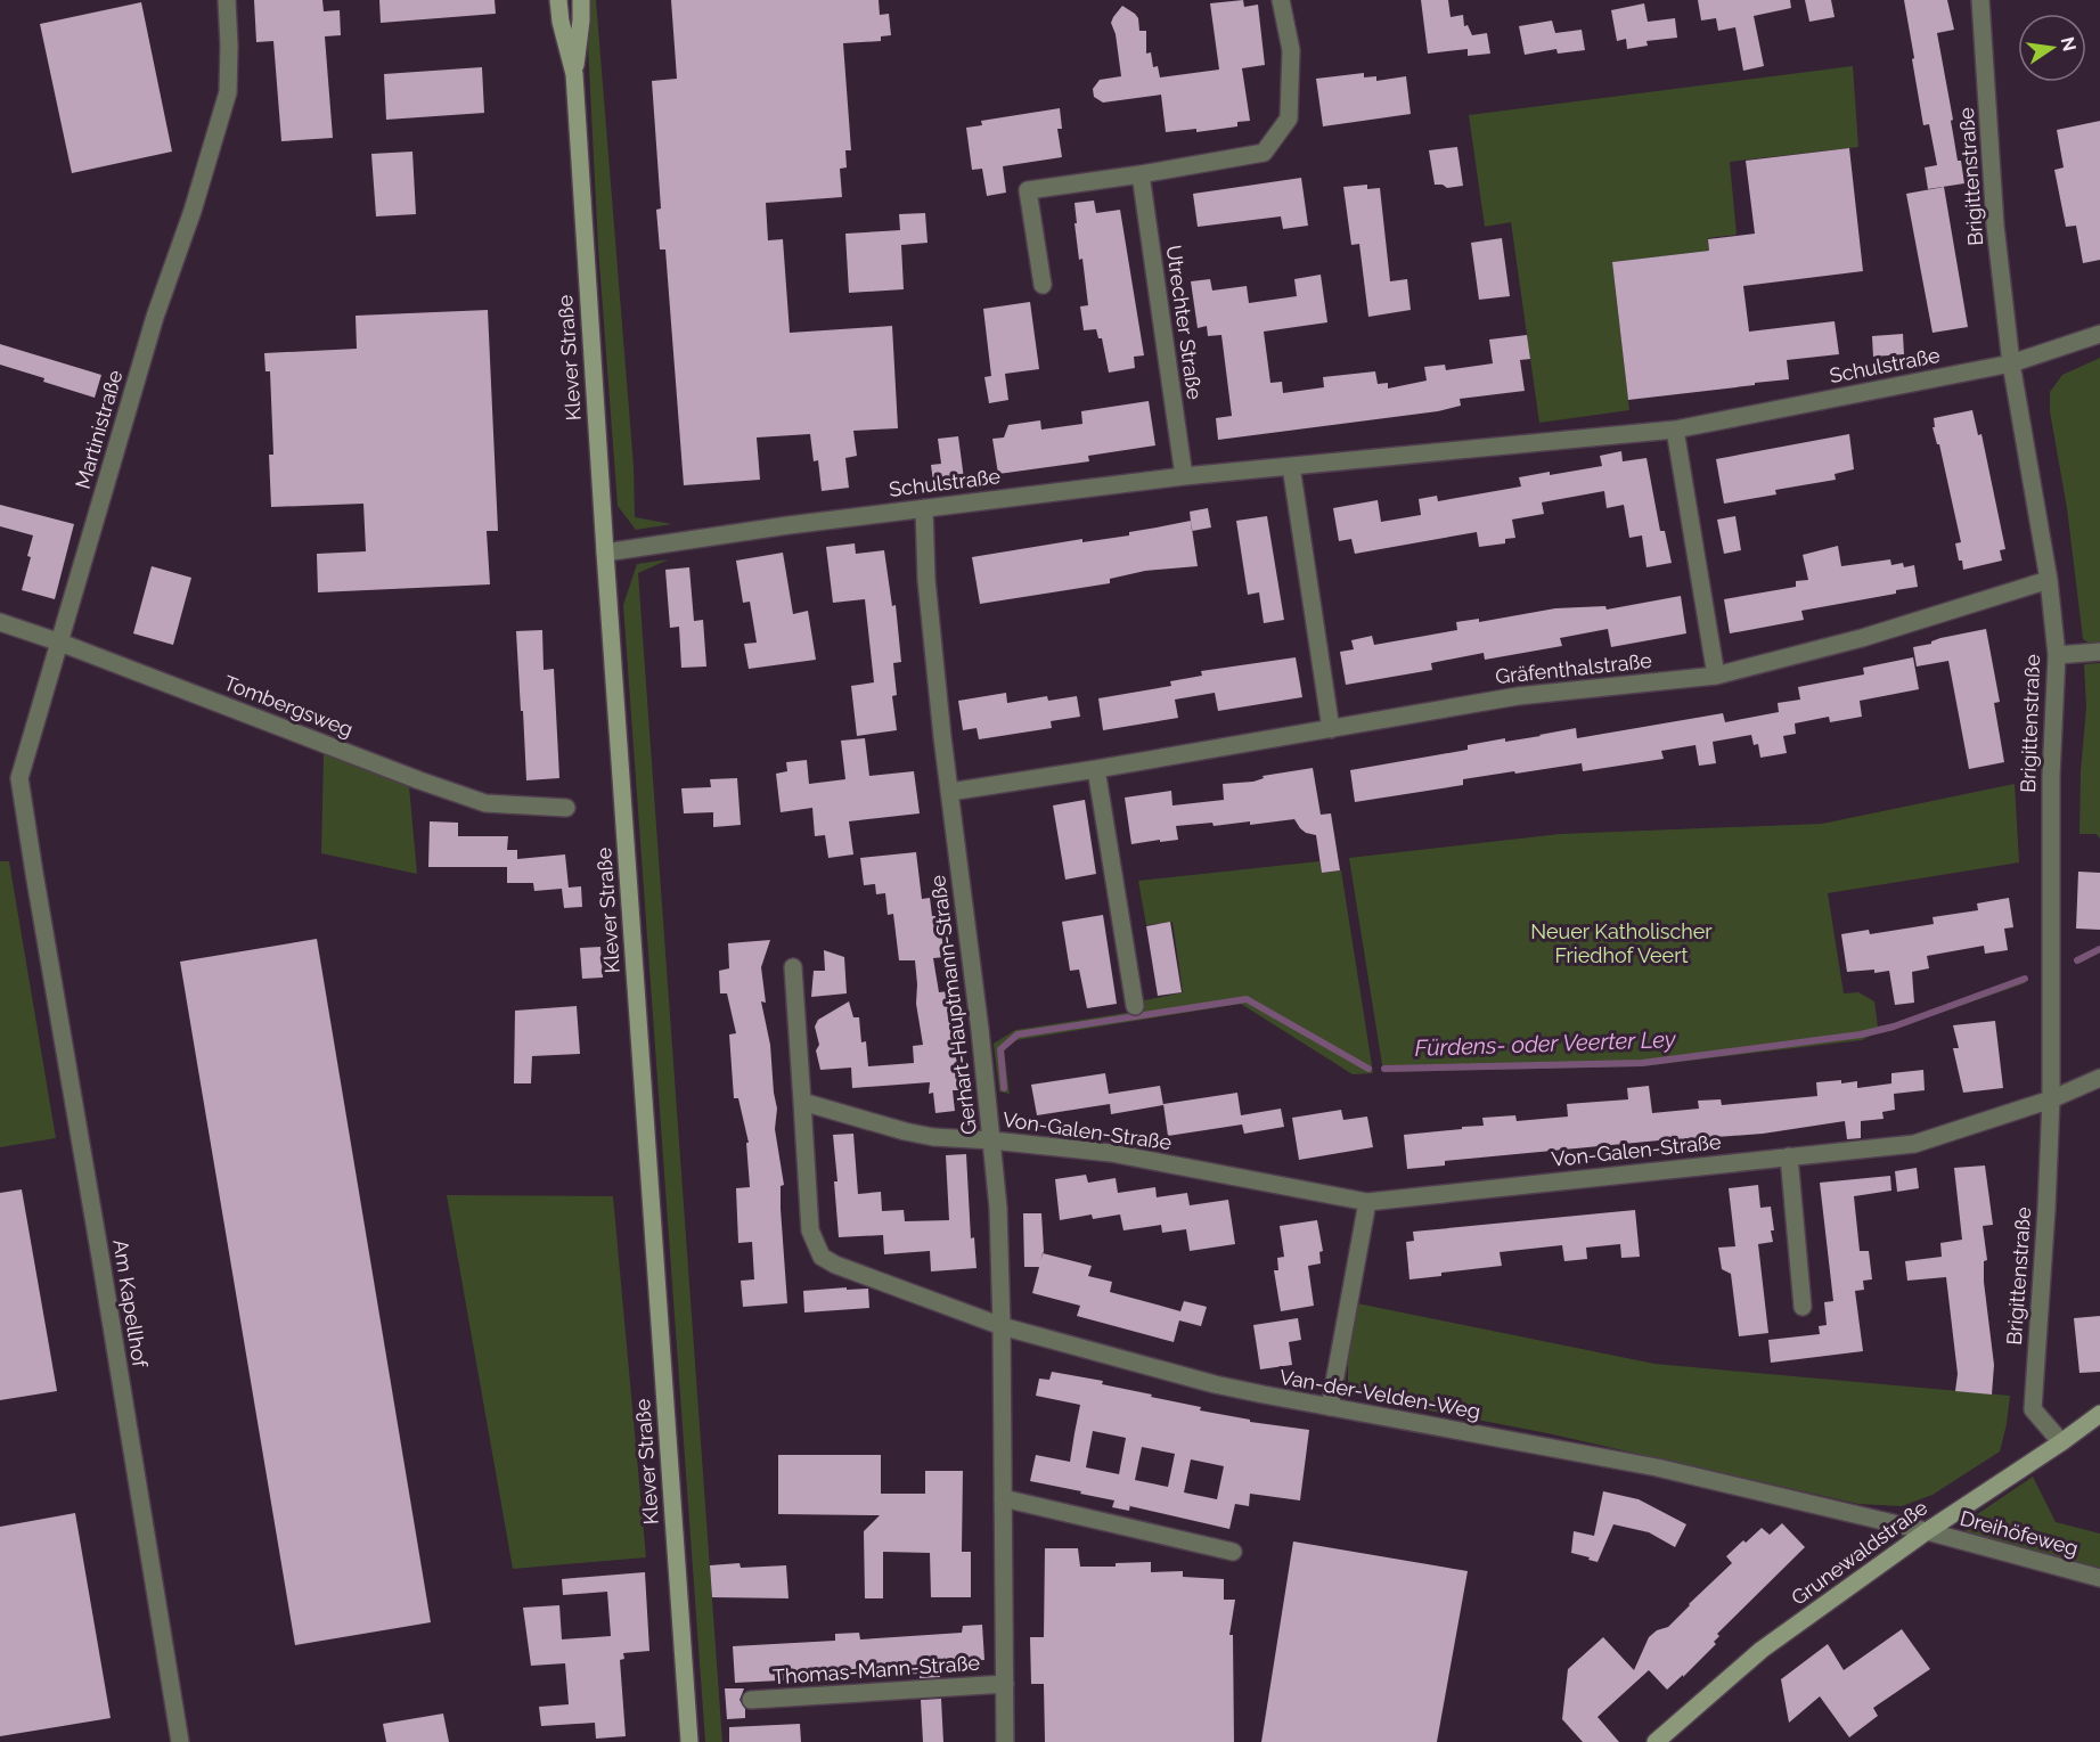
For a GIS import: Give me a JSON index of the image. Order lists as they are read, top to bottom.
{
  "streets": {
    "main road": ["Klever Straße", "Grunewaldstraße"],
    "street": [
      "Brigittenstraße",
      "Utrechter Straße",
      "Schulstraße",
      "Martinistraße",
      "Gräfenthalstraße",
      "Tombergsweg",
      "Gerhart-Hauptmann-Straße",
      "Von-Galen-Straße",
      "Am Kapellhof",
      "Van-der-Velden-Weg",
      "Dreihöfeweg",
      "Thomas-Mann-Straße"
    ]
  },
  "crossings": [
    ["Brigittenstraße", "Schulstraße"],
    ["Brigittenstraße", "Gräfenthalstraße"],
    ["Brigittenstraße", "Von-Galen-Straße"],
    ["Brigittenstraße", "Grunewaldstraße"],
    ["Utrechter Straße", "Schulstraße"],
    ["Klever Straße", "Schulstraße"],
    ["Schulstraße", "Gerhart-Hauptmann-Straße"],
    ["Martinistraße", "Tombergsweg"],
    ["Martinistraße", "Am Kapellhof"],
    ["Gräfenthalstraße", "Gerhart-Hauptmann-Straße"],
    ["Gerhart-Hauptmann-Straße", "Von-Galen-Straße"],
    ["Gerhart-Hauptmann-Straße", "Van-der-Velden-Weg"],
    ["Gerhart-Hauptmann-Straße", "Thomas-Mann-Straße"],
    ["Von-Galen-Straße", "Van-der-Velden-Weg"],
    ["Van-der-Velden-Weg", "Dreihöfeweg"],
    ["Van-der-Velden-Weg", "Grunewaldstraße"],
    ["Dreihöfeweg", "Grunewaldstraße"]
  ],
  "water": ["Fürdens- oder Veerter Ley"],
  "parks": ["Neuer Katholischer Friedhof Veert"],
  "north": "right"
}
